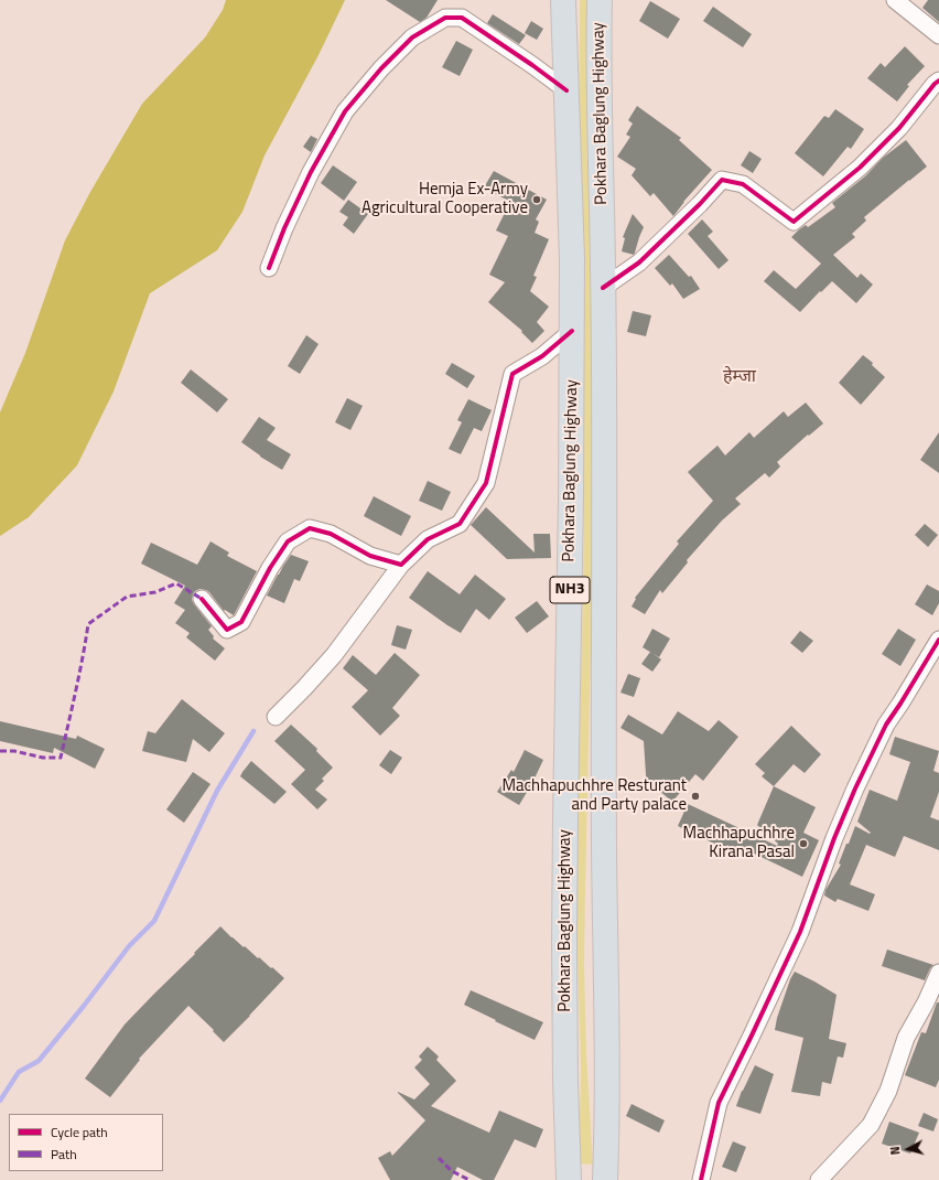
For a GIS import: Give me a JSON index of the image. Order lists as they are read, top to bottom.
{
  "streets": {
    "highway": ["Pokhara Baglung Highway", "NH3"]
  },
  "districts": ["हेम्जा"],
  "places": ["Hemja Ex-Army Agricultural Cooperative", "Machhapuchhre Resturant and Party palace", "Machhapuchhre Kirana Pasal"],
  "legend": ["Cycle path", "Path"],
  "north": "left"
}
